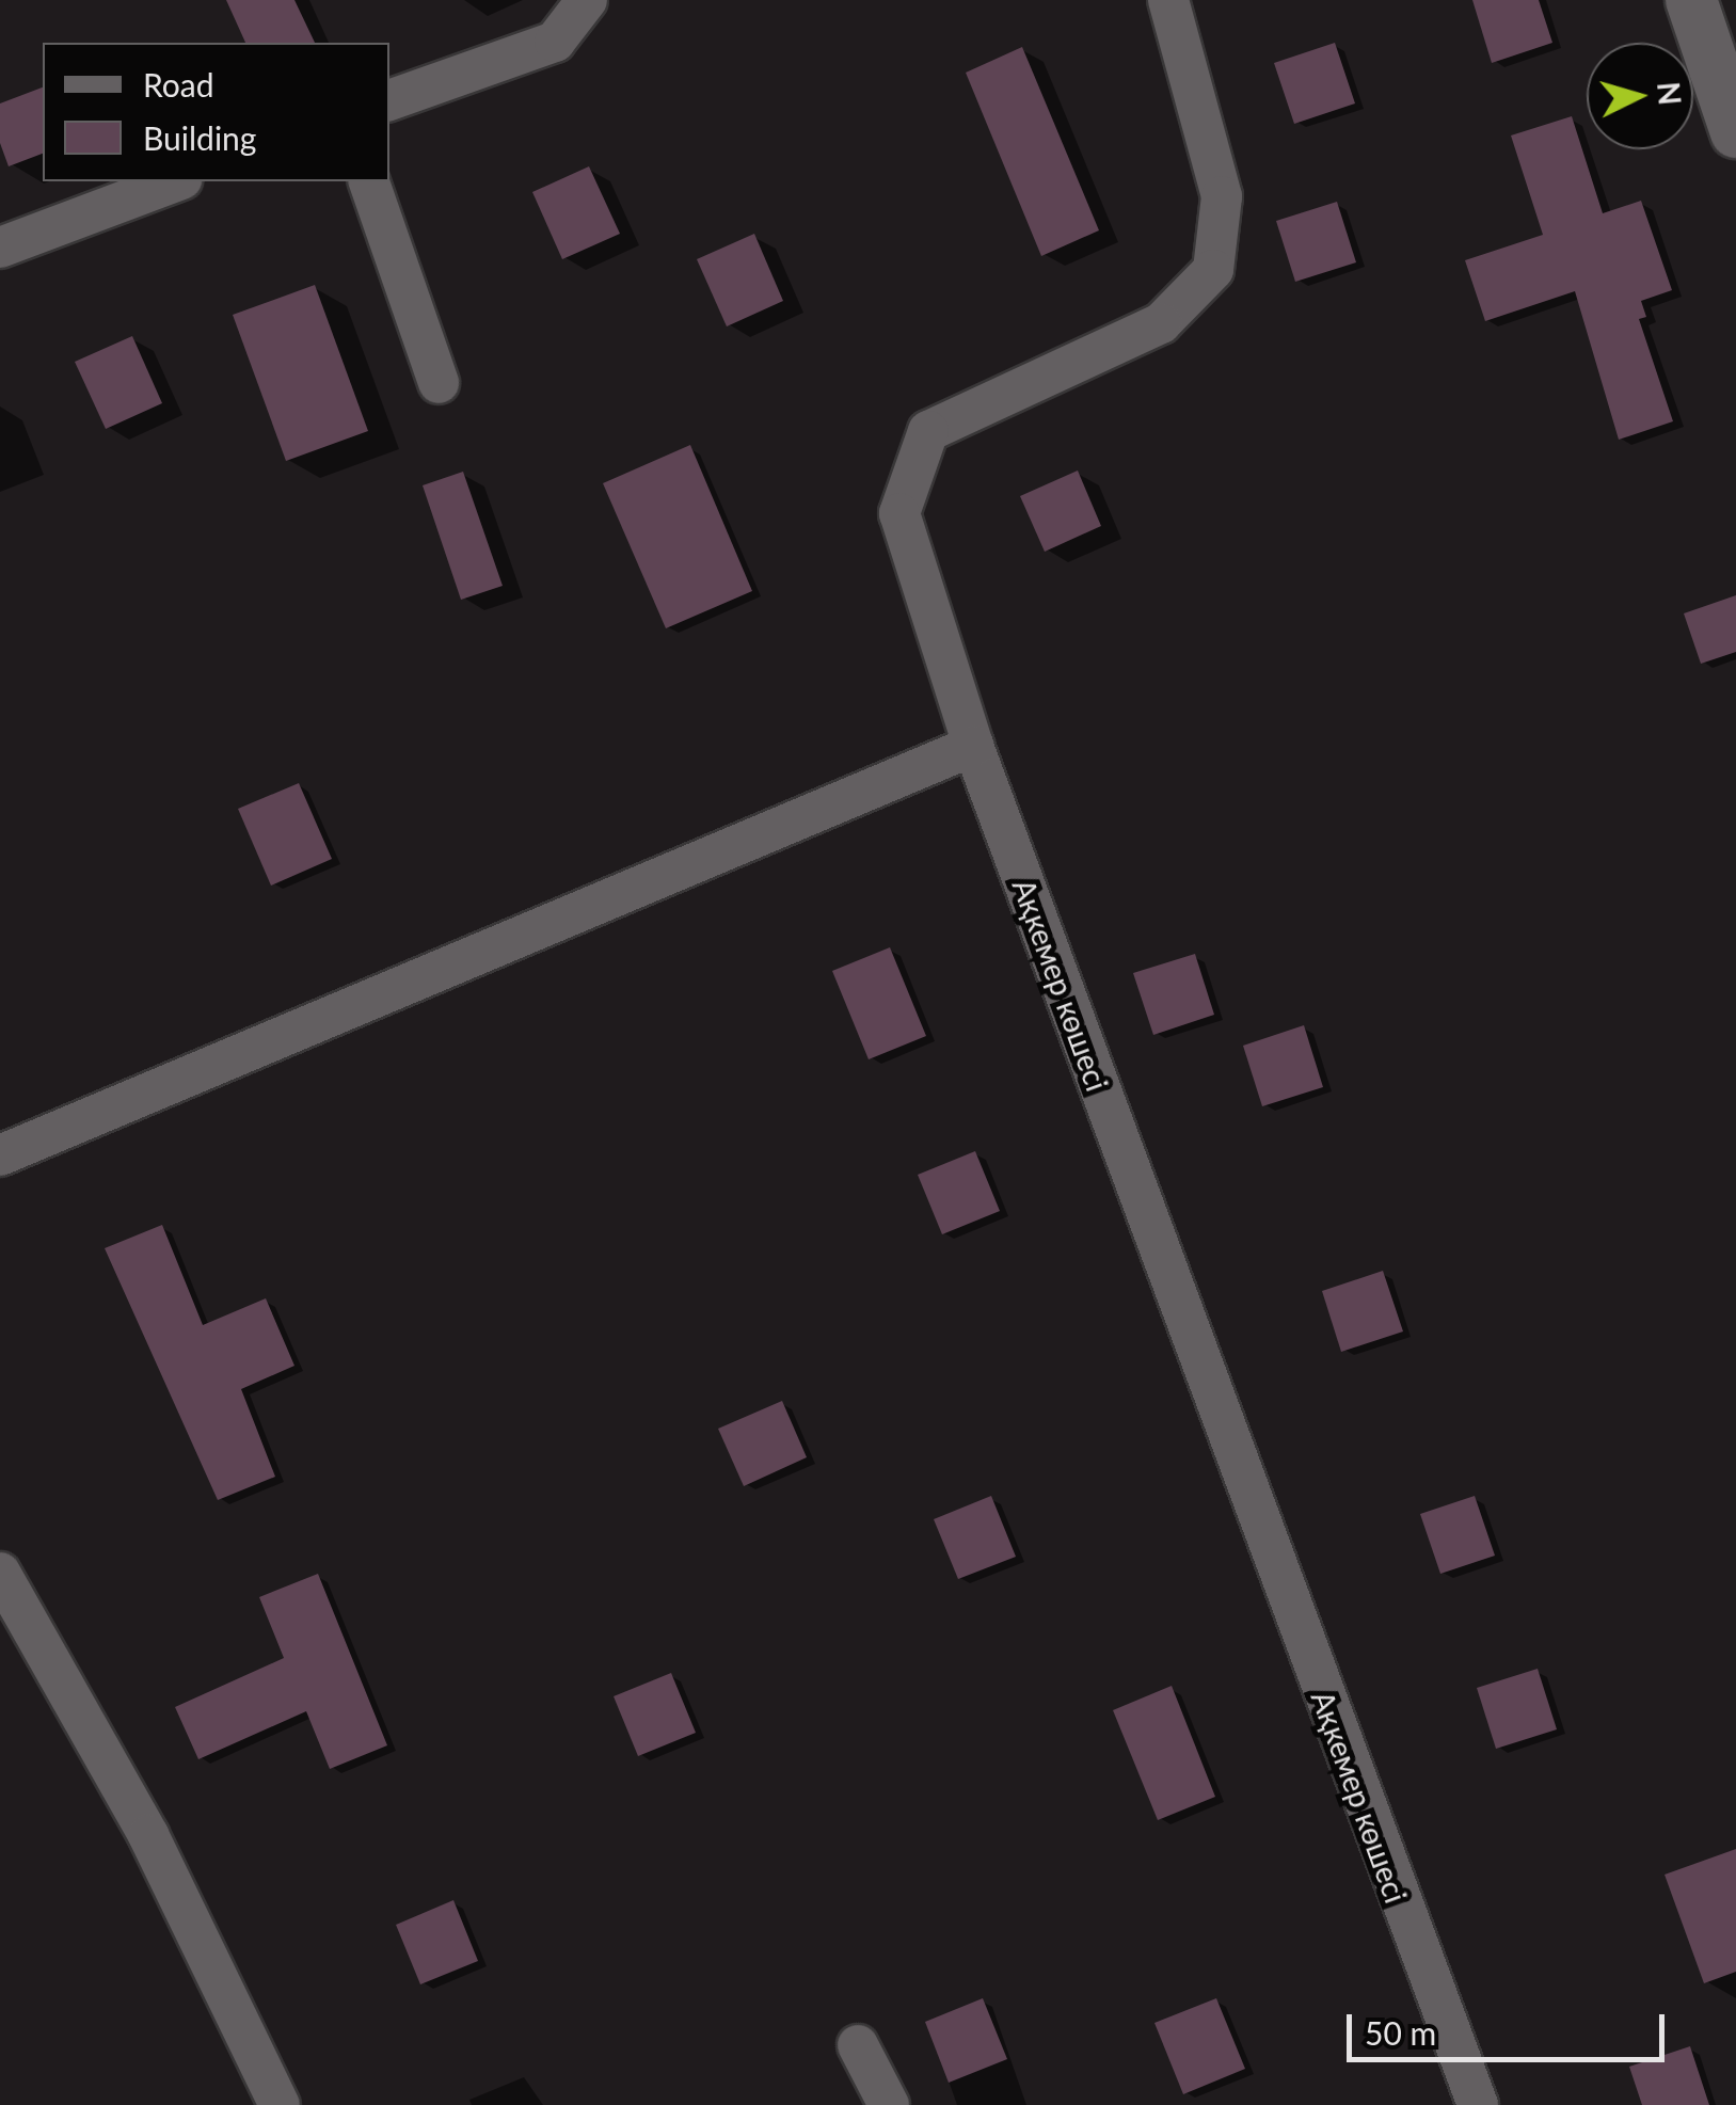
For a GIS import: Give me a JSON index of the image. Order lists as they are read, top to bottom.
{
  "streets": {
    "street": ["Ақкемер көшесі"]
  },
  "legend": ["Road", "Building"],
  "scale_bar": "50 m",
  "north": "right"
}
